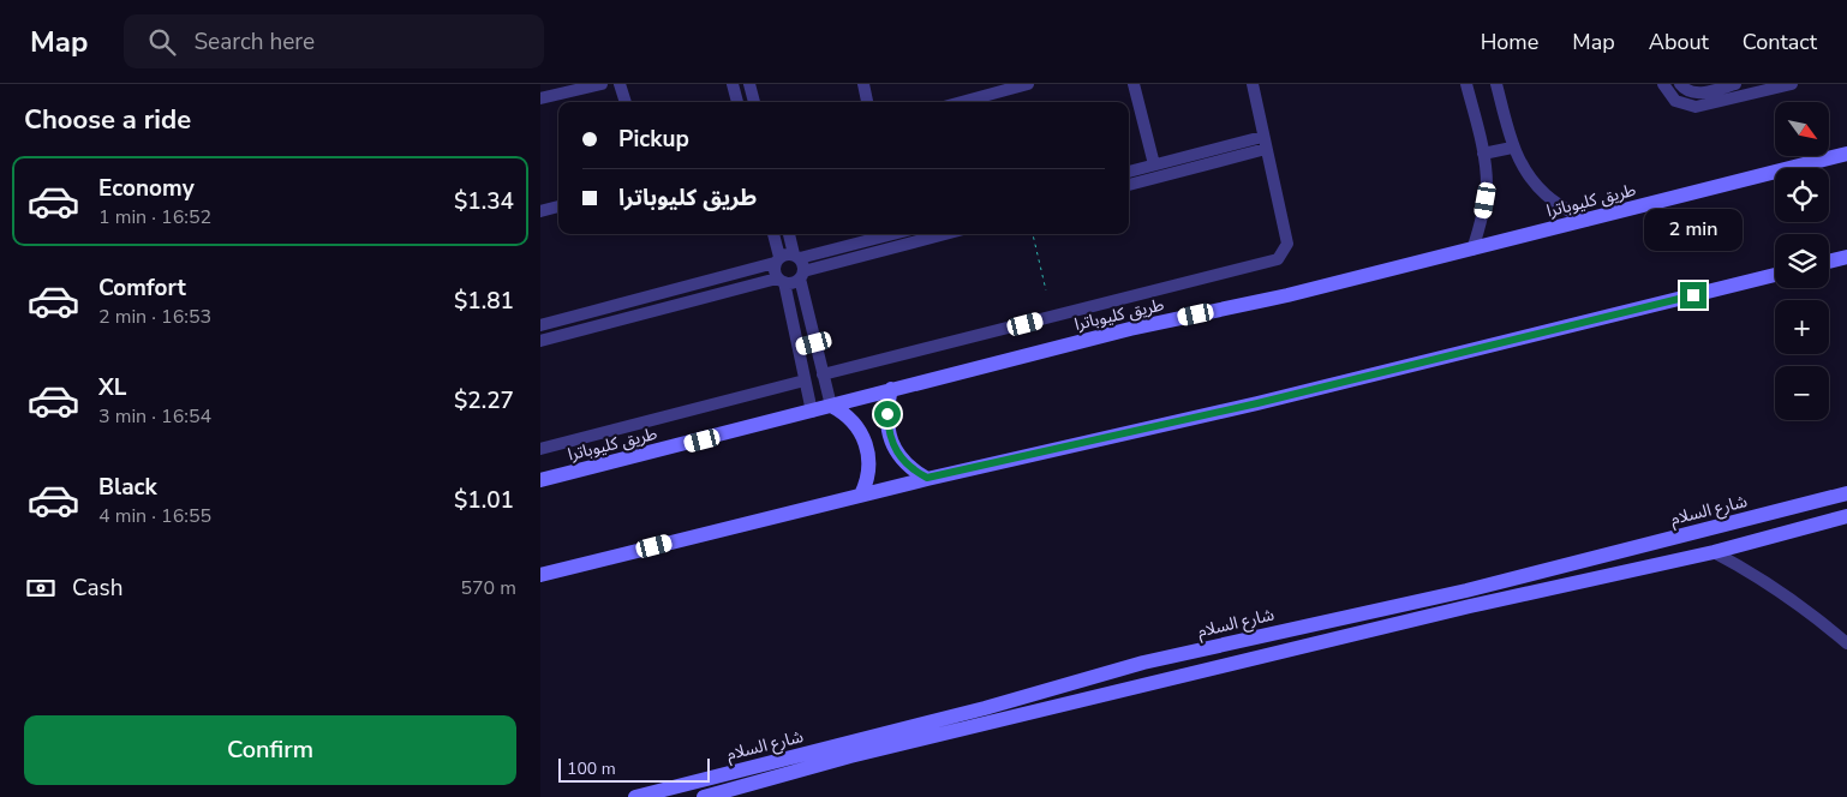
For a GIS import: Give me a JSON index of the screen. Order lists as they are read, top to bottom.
{
  "streets": {
    "main road": ["طريق كليوباترا", "شارع السلام"]
  },
  "scale_bar": "100 m",
  "north": "bottom right",
  "page": {
    "header": "Map",
    "search": "Search here",
    "nav": [
      "Home",
      "Map",
      "About",
      "Contact"
    ],
    "heading": "Choose a ride",
    "map_buttons": ["+", "−"],
    "banner": ["Pickup", "طريق كليوباترا"],
    "list": [
      {
        "name": "Economy",
        "note": "1 min · 16:52",
        "value": "$1.34"
      },
      {
        "name": "Comfort",
        "note": "2 min · 16:53",
        "value": "$1.81"
      },
      {
        "name": "XL",
        "note": "3 min · 16:54",
        "value": "$2.27"
      },
      {
        "name": "Black",
        "note": "4 min · 16:55",
        "value": "$1.01"
      }
    ],
    "bubble": "2 min",
    "pay": ["Cash", "570 m"],
    "buttons": "Confirm",
    "scale": "100 m"
  }
}
